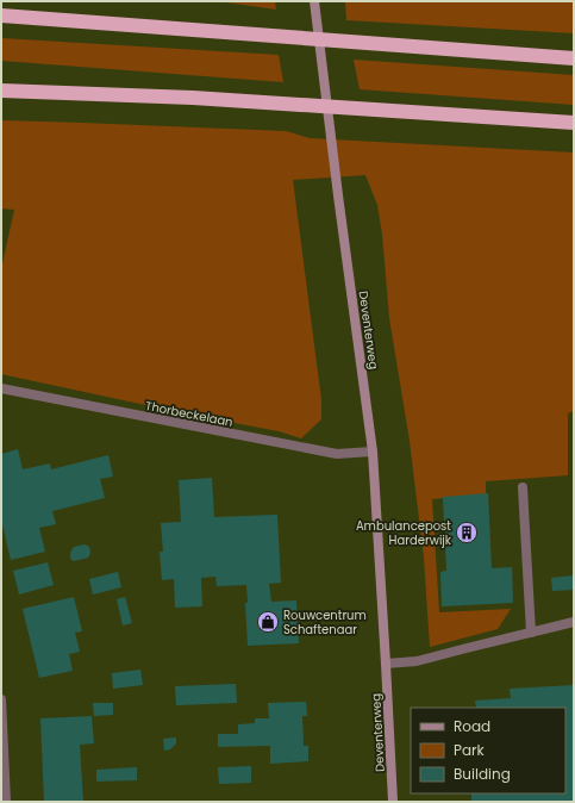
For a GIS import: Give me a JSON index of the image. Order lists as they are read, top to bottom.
{
  "streets": {
    "main road": ["Deventerweg"],
    "street": ["Thorbeckelaan"]
  },
  "crossings": [
    ["Deventerweg", "Thorbeckelaan"]
  ],
  "places": {
    "building": ["Ambulancepost Harderwijk"],
    "shop": ["Rouwcentrum Schaftenaar"]
  },
  "legend": ["Road", "Park", "Building"]
}
